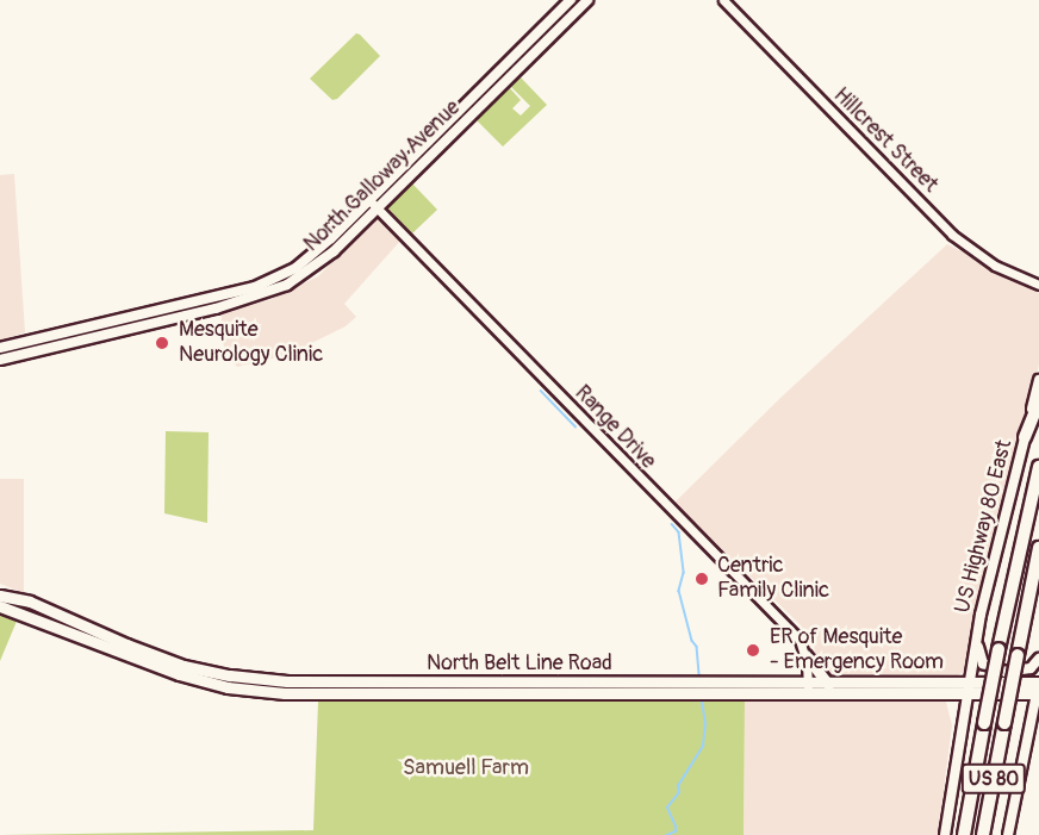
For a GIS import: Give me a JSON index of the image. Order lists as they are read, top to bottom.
{
  "streets": {
    "highway": ["US 80"],
    "main road": ["North Galloway Avenue", "US Highway 80 East", "North Belt Line Road"],
    "street": ["Hillcrest Street", "Range Drive"]
  },
  "crossings": [
    ["North Galloway Avenue", "Range Drive"],
    ["Range Drive", "North Belt Line Road"],
    ["US Highway 80 East", "North Belt Line Road"]
  ],
  "parks": ["Samuell Farm"],
  "places": ["Mesquite Neurology Clinic", "Centric Family Clinic", "ER of Mesquite - Emergency Room"]
}
